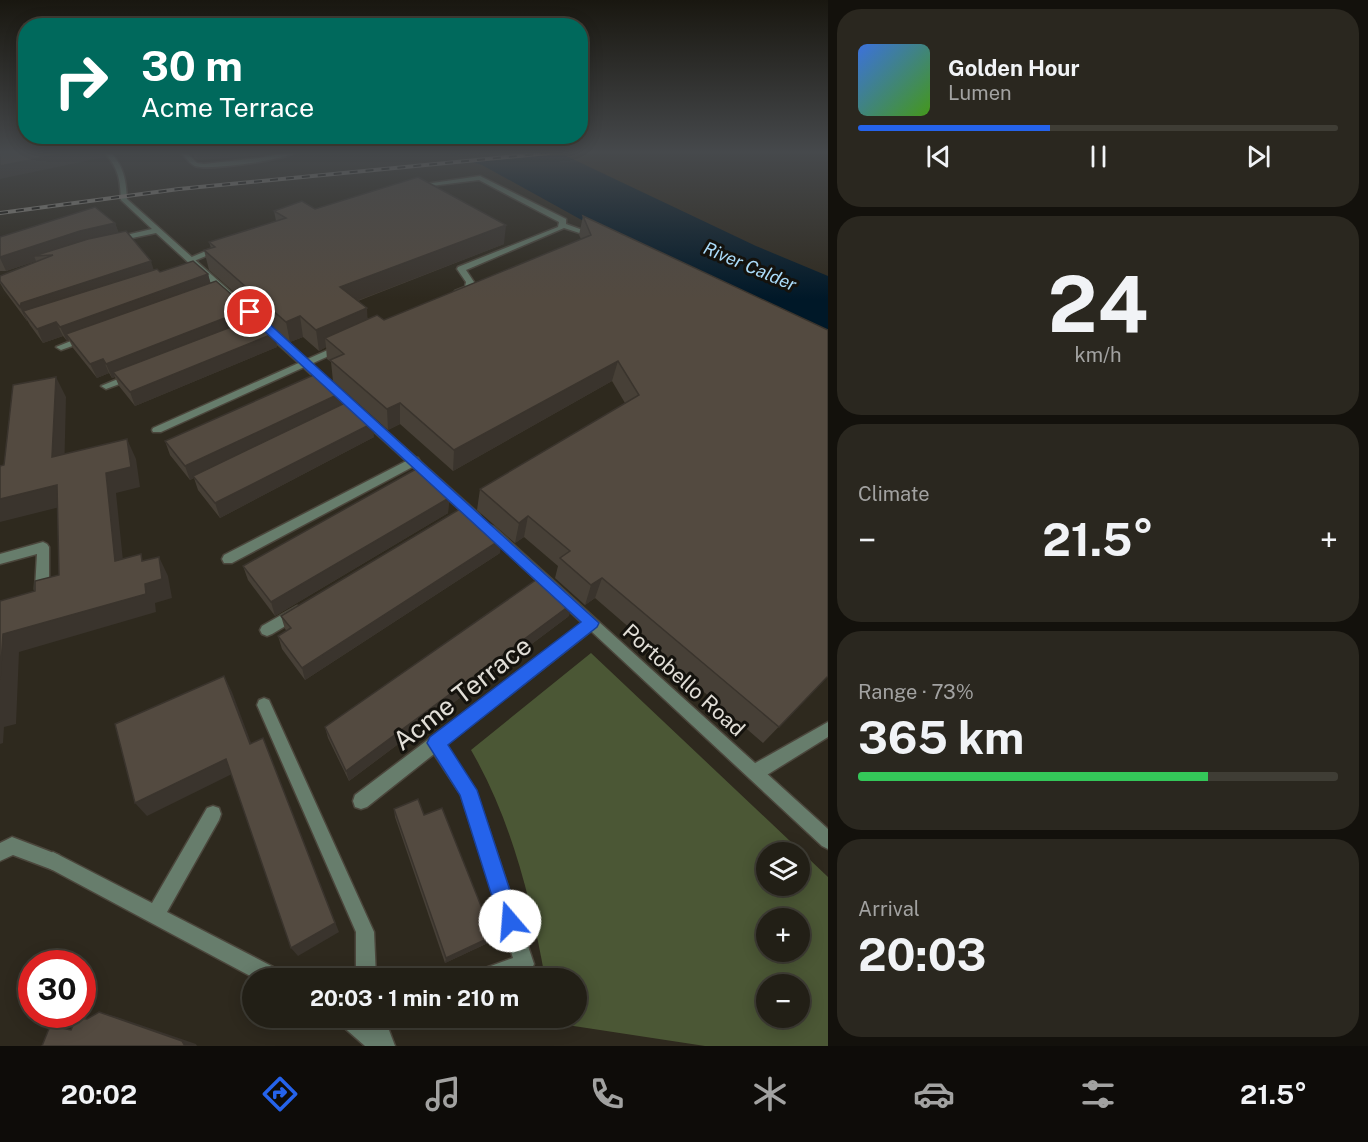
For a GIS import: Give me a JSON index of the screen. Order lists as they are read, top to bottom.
{
  "streets": {
    "street": ["Portobello Road", "Acme Terrace"]
  },
  "crossings": [
    ["Portobello Road", "Acme Terrace"]
  ],
  "water": ["River Calder"],
  "page": {
    "turn": ["30 m", "Acme Terrace"],
    "song": ["Golden Hour", "Lumen"],
    "tile": [
      ["24", "km/h"],
      "Climate",
      ["Range · 73%", "365 km"],
      ["Arrival", "20:03"]
    ],
    "heat": ["−", "21.5°", "+"],
    "map_buttons": ["+", "−"],
    "limit": "30",
    "trip": "20:03 · 1 min · 210 m",
    "tabs": ["20:02", "21.5°"]
  }
}
